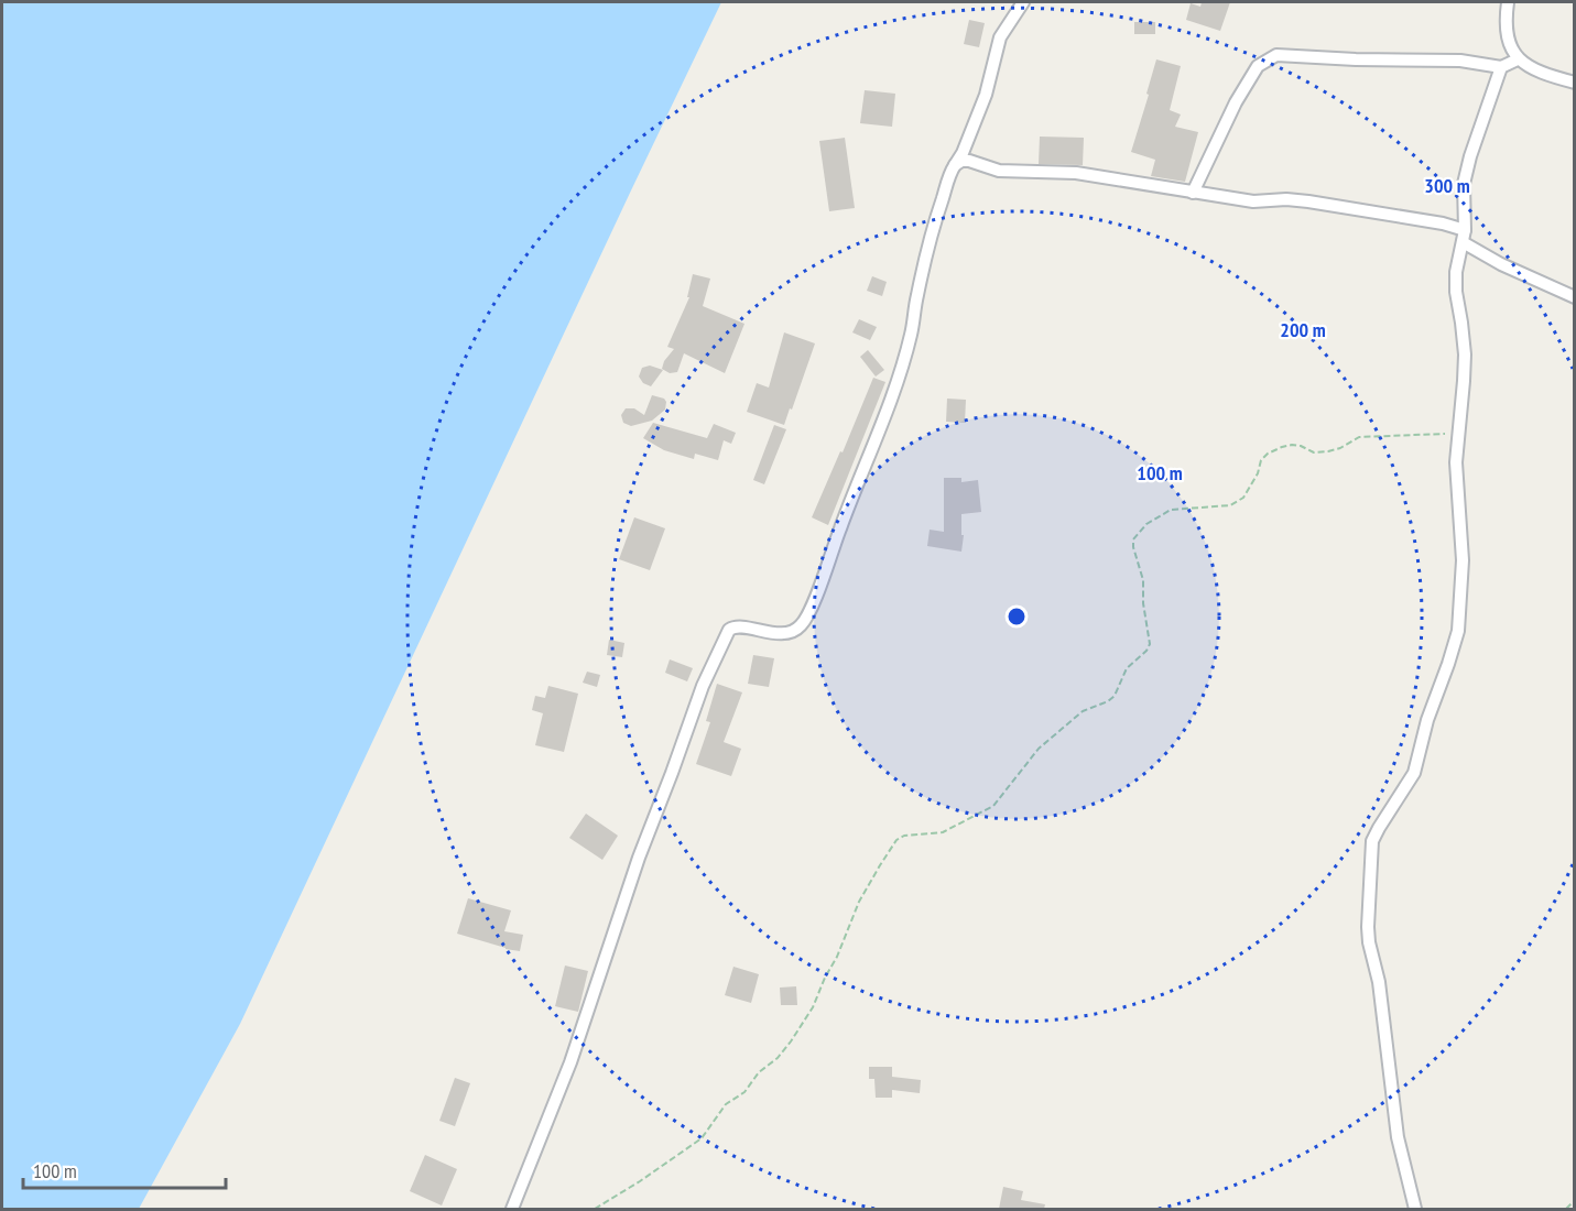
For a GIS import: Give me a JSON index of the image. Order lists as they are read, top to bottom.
{
  "scale_bar": "100 m",
  "rings": ["300 m", "200 m", "100 m"]
}
